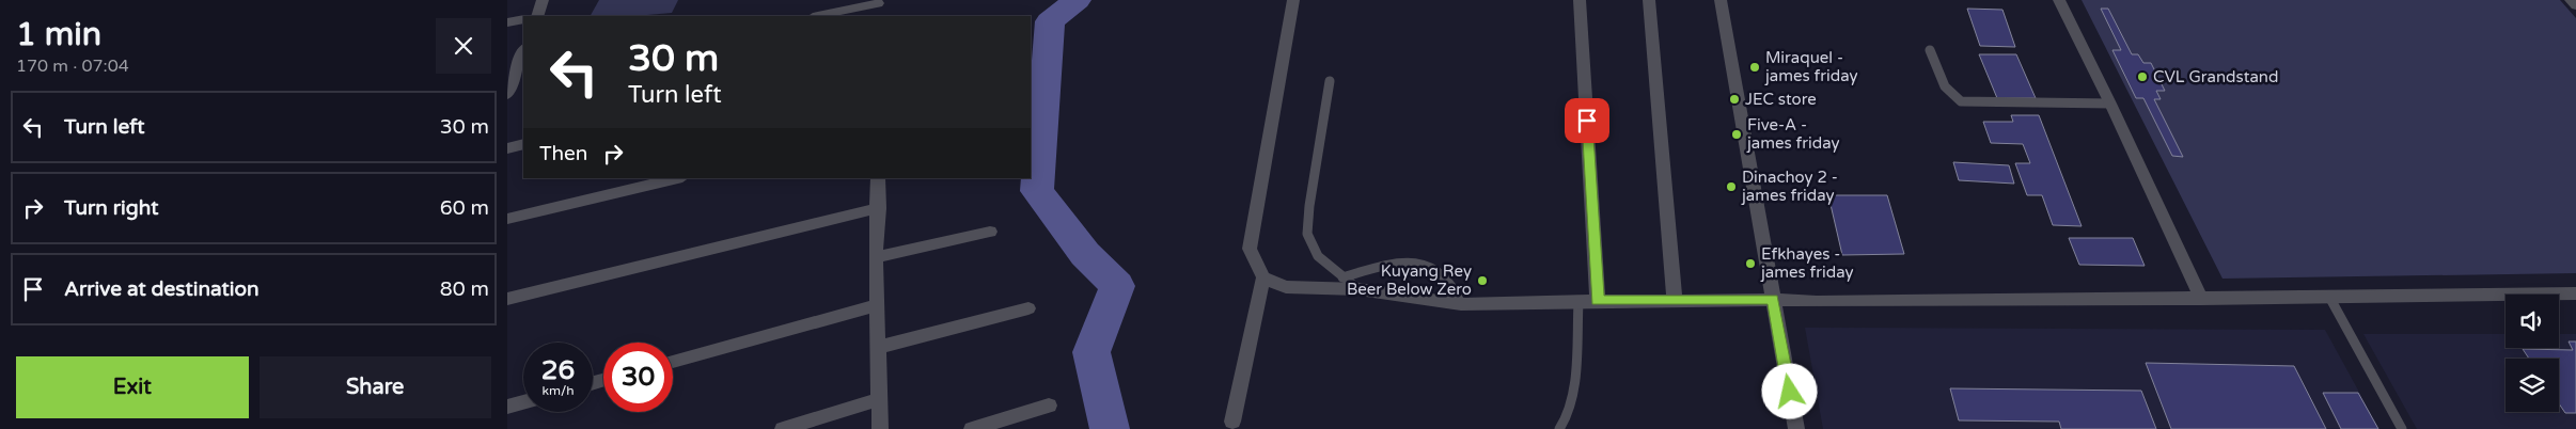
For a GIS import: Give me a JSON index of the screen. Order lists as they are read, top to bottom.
{
  "places": [
    "Miraquel - james friday",
    "CVL Grandstand",
    "JEC store",
    "Five-A - james friday",
    "Dinachoy 2 - james friday",
    "Efkhayes - james friday",
    "Kuyang Rey Beer Below Zero"
  ],
  "page": {
    "heading": ["1 min", "170 m · 07:04"],
    "turn": ["30 m", "Turn left"],
    "list": [
      {
        "name": "Turn left",
        "value": "30 m"
      },
      {
        "name": "Turn right",
        "value": "60 m"
      },
      {
        "name": "Arrive at destination",
        "value": "80 m"
      }
    ],
    "then": "Then",
    "speed": "26 km/h",
    "limit": "30",
    "buttons": ["Exit", "Share"]
  }
}
